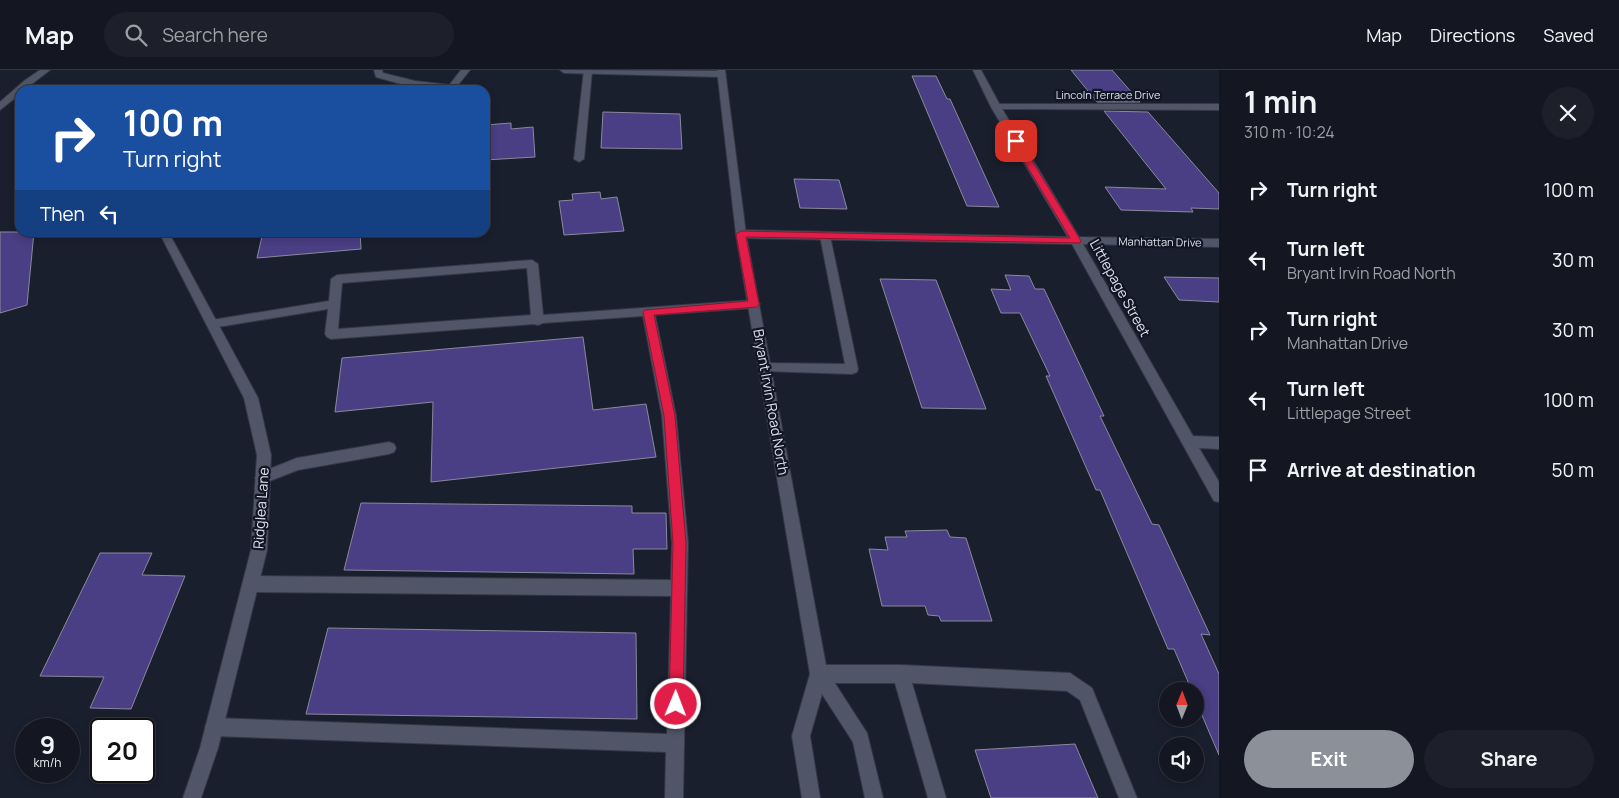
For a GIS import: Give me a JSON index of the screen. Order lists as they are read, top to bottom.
{
  "streets": {
    "street": [
      "Lincoln Terrace Drive",
      "Manhattan Drive",
      "Littlepage Street",
      "Bryant Irvin Road North",
      "Ridglea Lane"
    ]
  },
  "crossings": [
    ["Lincoln Terrace Drive", "Littlepage Street"],
    ["Manhattan Drive", "Littlepage Street"],
    ["Manhattan Drive", "Bryant Irvin Road North"]
  ],
  "north": "top",
  "page": {
    "header": "Map",
    "search": "Search here",
    "nav": ["Map", "Directions", "Saved"],
    "heading": ["1 min", "310 m · 10:24"],
    "turn": ["100 m", "Turn right"],
    "list": [
      {
        "name": "Turn right",
        "value": "100 m"
      },
      {
        "name": "Turn left",
        "note": "Bryant Irvin Road North",
        "value": "30 m"
      },
      {
        "name": "Turn right",
        "note": "Manhattan Drive",
        "value": "30 m"
      },
      {
        "name": "Turn left",
        "note": "Littlepage Street",
        "value": "100 m"
      },
      {
        "name": "Arrive at destination",
        "value": "50 m"
      }
    ],
    "then": "Then",
    "speed": "9 km/h",
    "limit": "20",
    "buttons": ["Exit", "Share"]
  }
}
